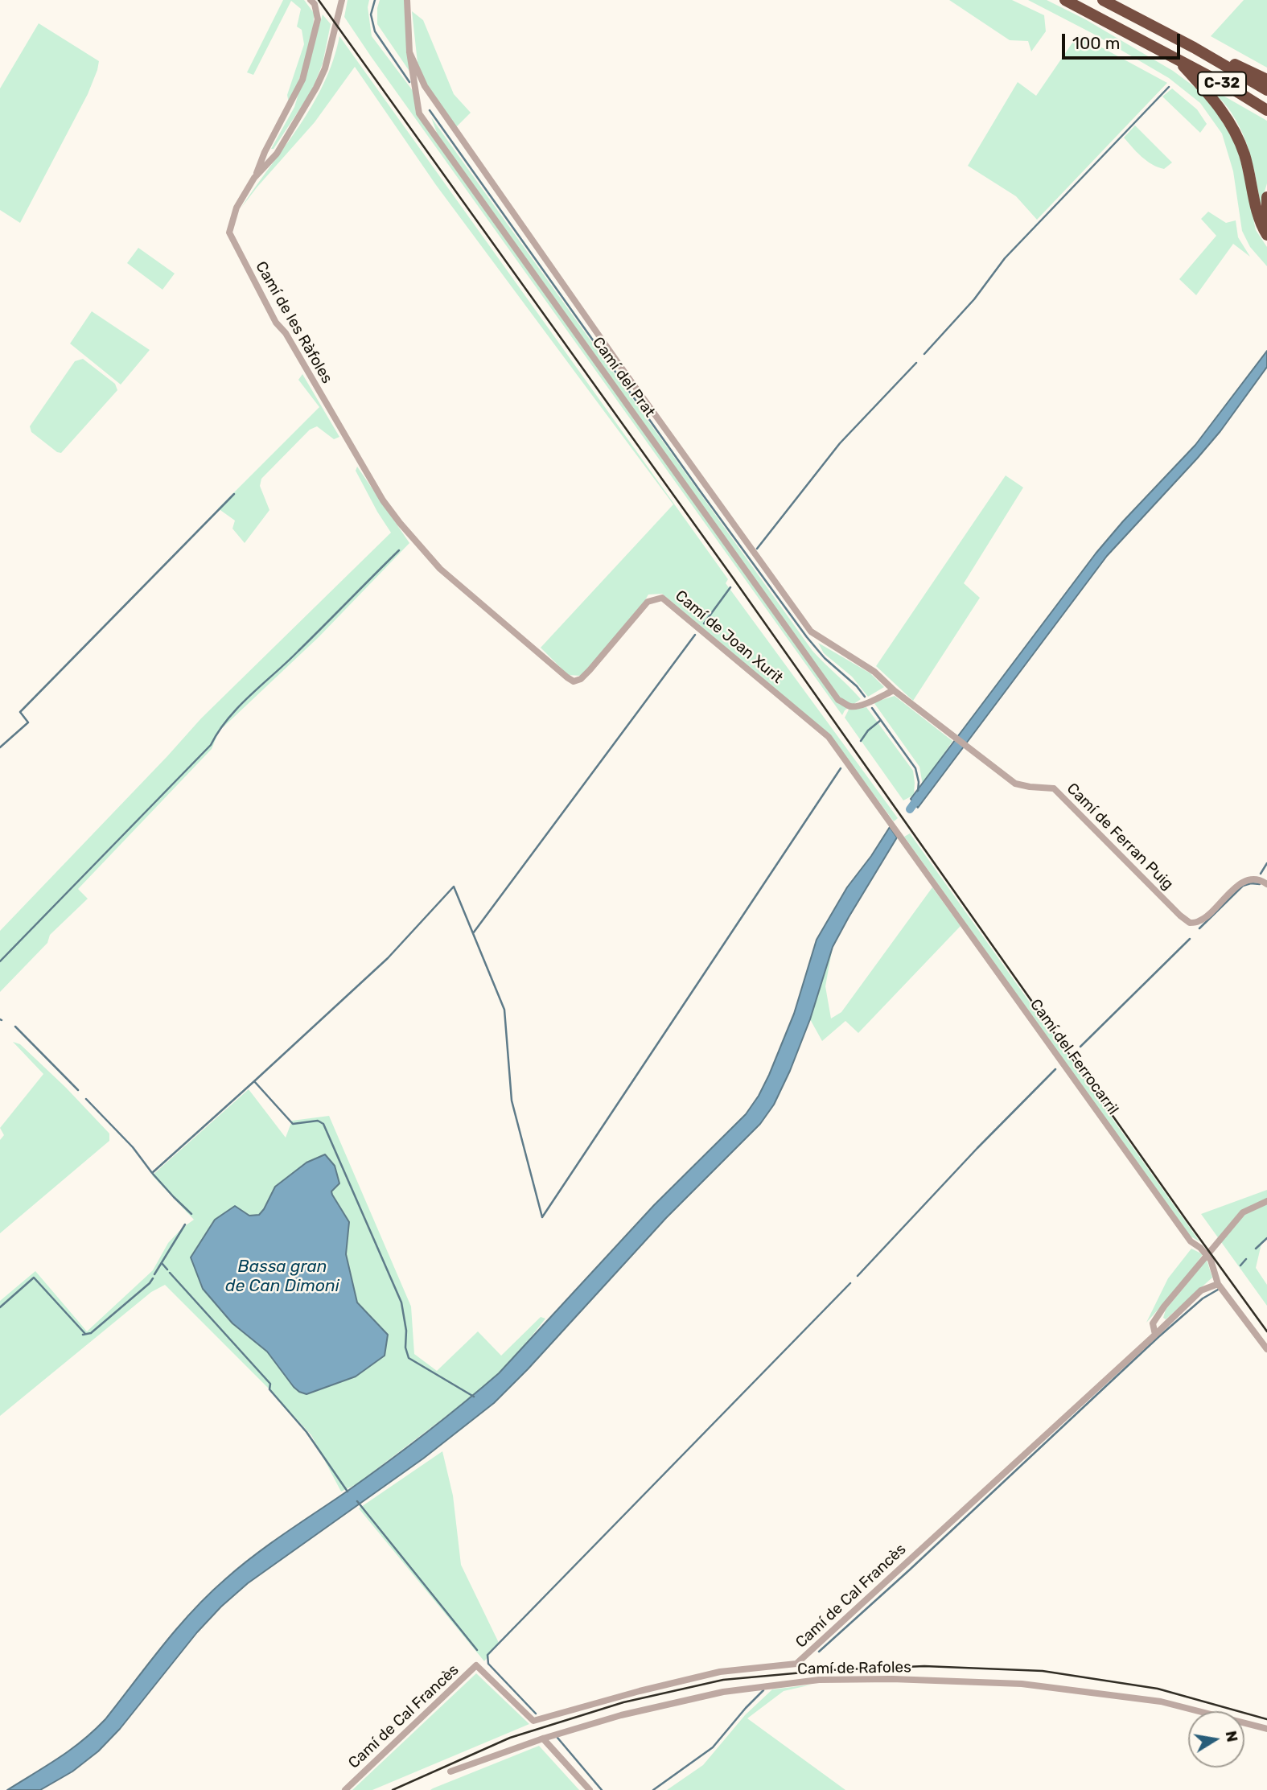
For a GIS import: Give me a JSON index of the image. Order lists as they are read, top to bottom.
{
  "streets": {
    "highway": ["C-32"],
    "street": [
      "Camí de les Ràfoles",
      "Camí del Prat",
      "Camí de Joan Xurit",
      "Camí de Ferran Puig",
      "Camí del Ferrocarril",
      "Camí de Cal Francès",
      "Camí de Rafoles"
    ]
  },
  "crossings": [
    ["Camí de les Ràfoles", "Camí de Joan Xurit"],
    ["Camí del Prat", "Camí de Ferran Puig"],
    ["Camí de Joan Xurit", "Camí del Ferrocarril"]
  ],
  "water": ["Bassa gran de Can Dimoni"],
  "scale_bar": "100 m",
  "north": "right"
}
